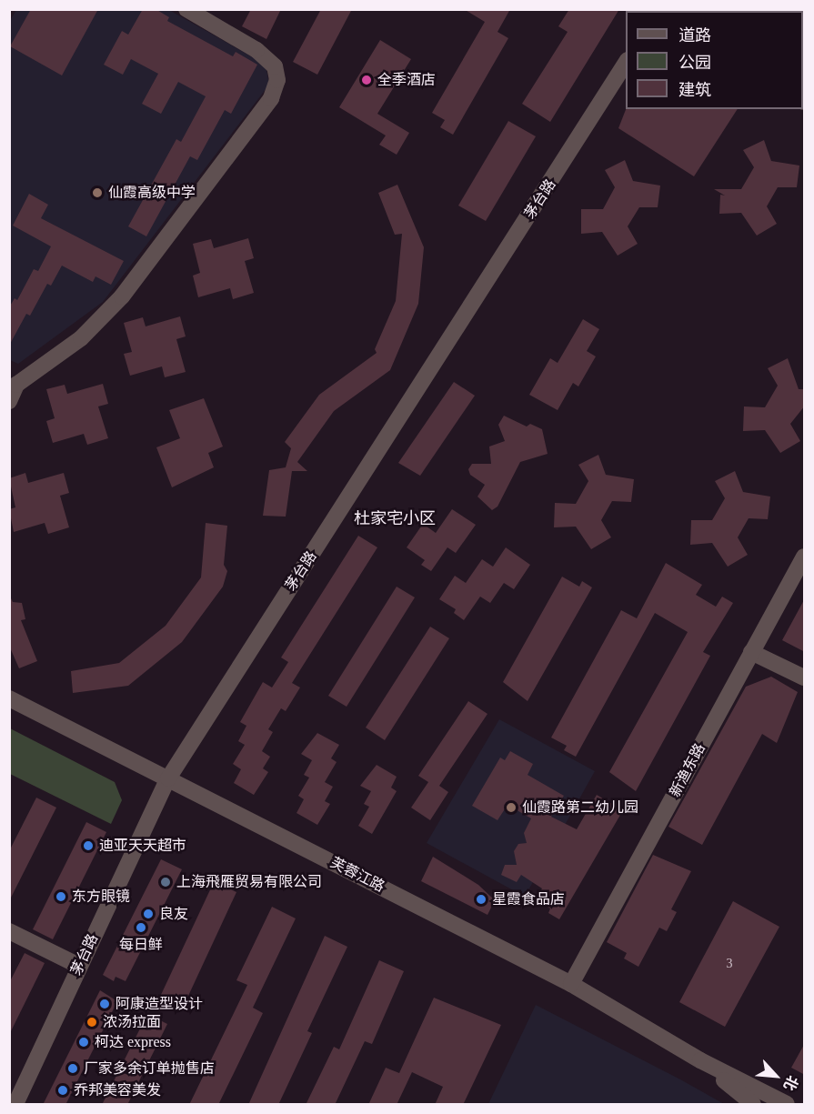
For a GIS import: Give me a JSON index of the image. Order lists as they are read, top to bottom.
{
  "streets": {
    "street": ["茅台路", "新渔东路", "芙蓉江路"]
  },
  "crossings": [
    ["茅台路", "芙蓉江路"],
    ["新渔东路", "芙蓉江路"]
  ],
  "districts": ["杜家宅小区"],
  "places": [
    "全季酒店",
    "仙霞高级中学",
    "仙霞路第二幼儿园",
    "迪亚天天超市",
    "上海飛雁贸易有限公司",
    "东方眼镜",
    "星霞食品店",
    "良友",
    "每日鲜",
    "阿康造型设计",
    "浓汤拉面",
    "柯达 express",
    "厂家多余订单抛售店",
    "乔邦美容美发"
  ],
  "house_numbers": ["3"],
  "legend": ["道路", "公园", "建筑"],
  "north": "bottom right"
}
